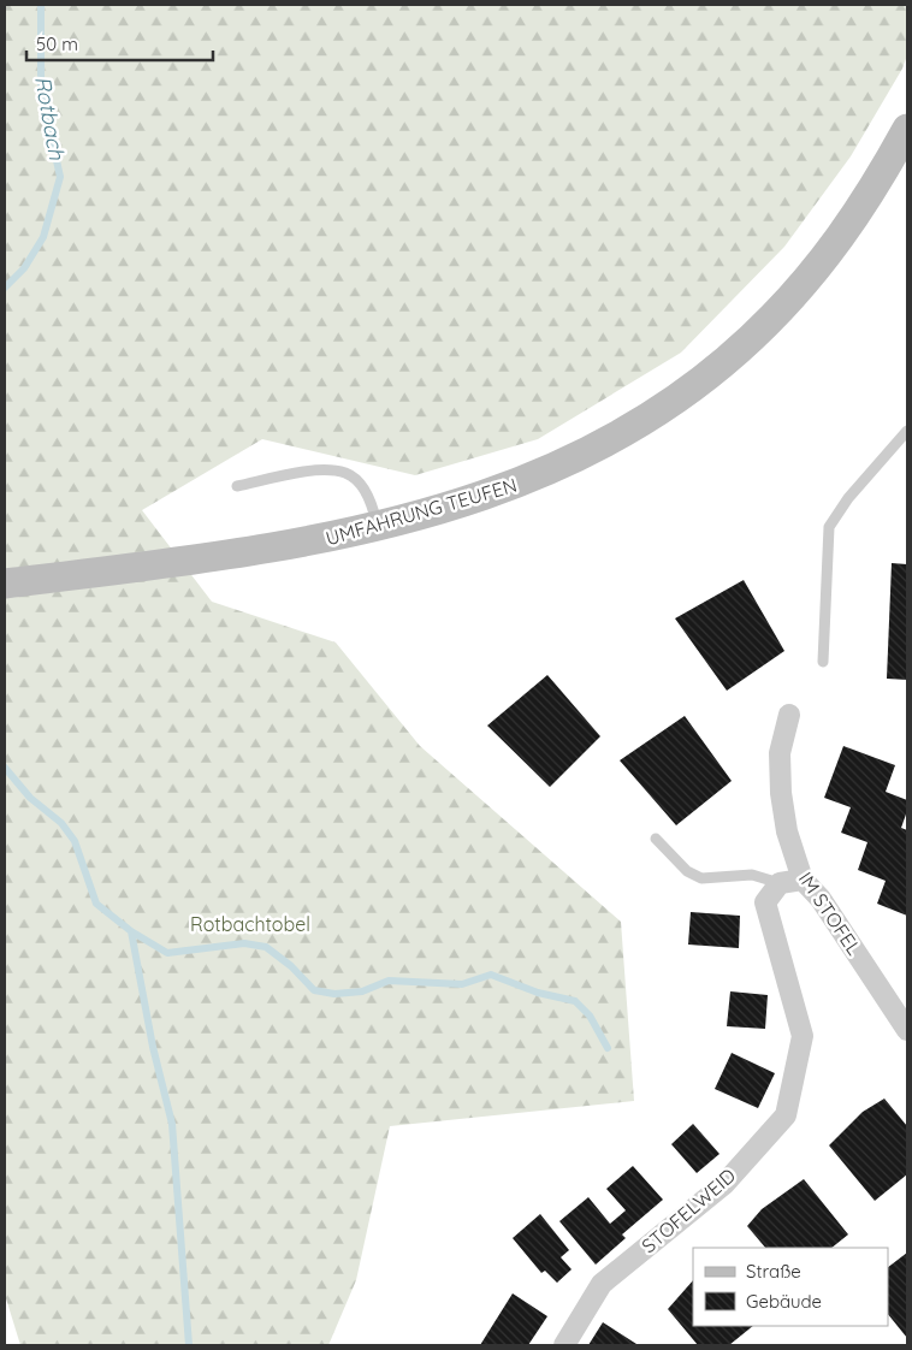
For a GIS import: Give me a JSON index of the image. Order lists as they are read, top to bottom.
{
  "streets": {
    "main road": ["UMFAHRUNG TEUFEN"],
    "street": ["IM STOFEL", "STOFELWEID"]
  },
  "water": ["Rotbach"],
  "parks": ["Rotbachtobel"],
  "legend": ["Straße", "Gebäude"],
  "scale_bar": "50 m"
}
